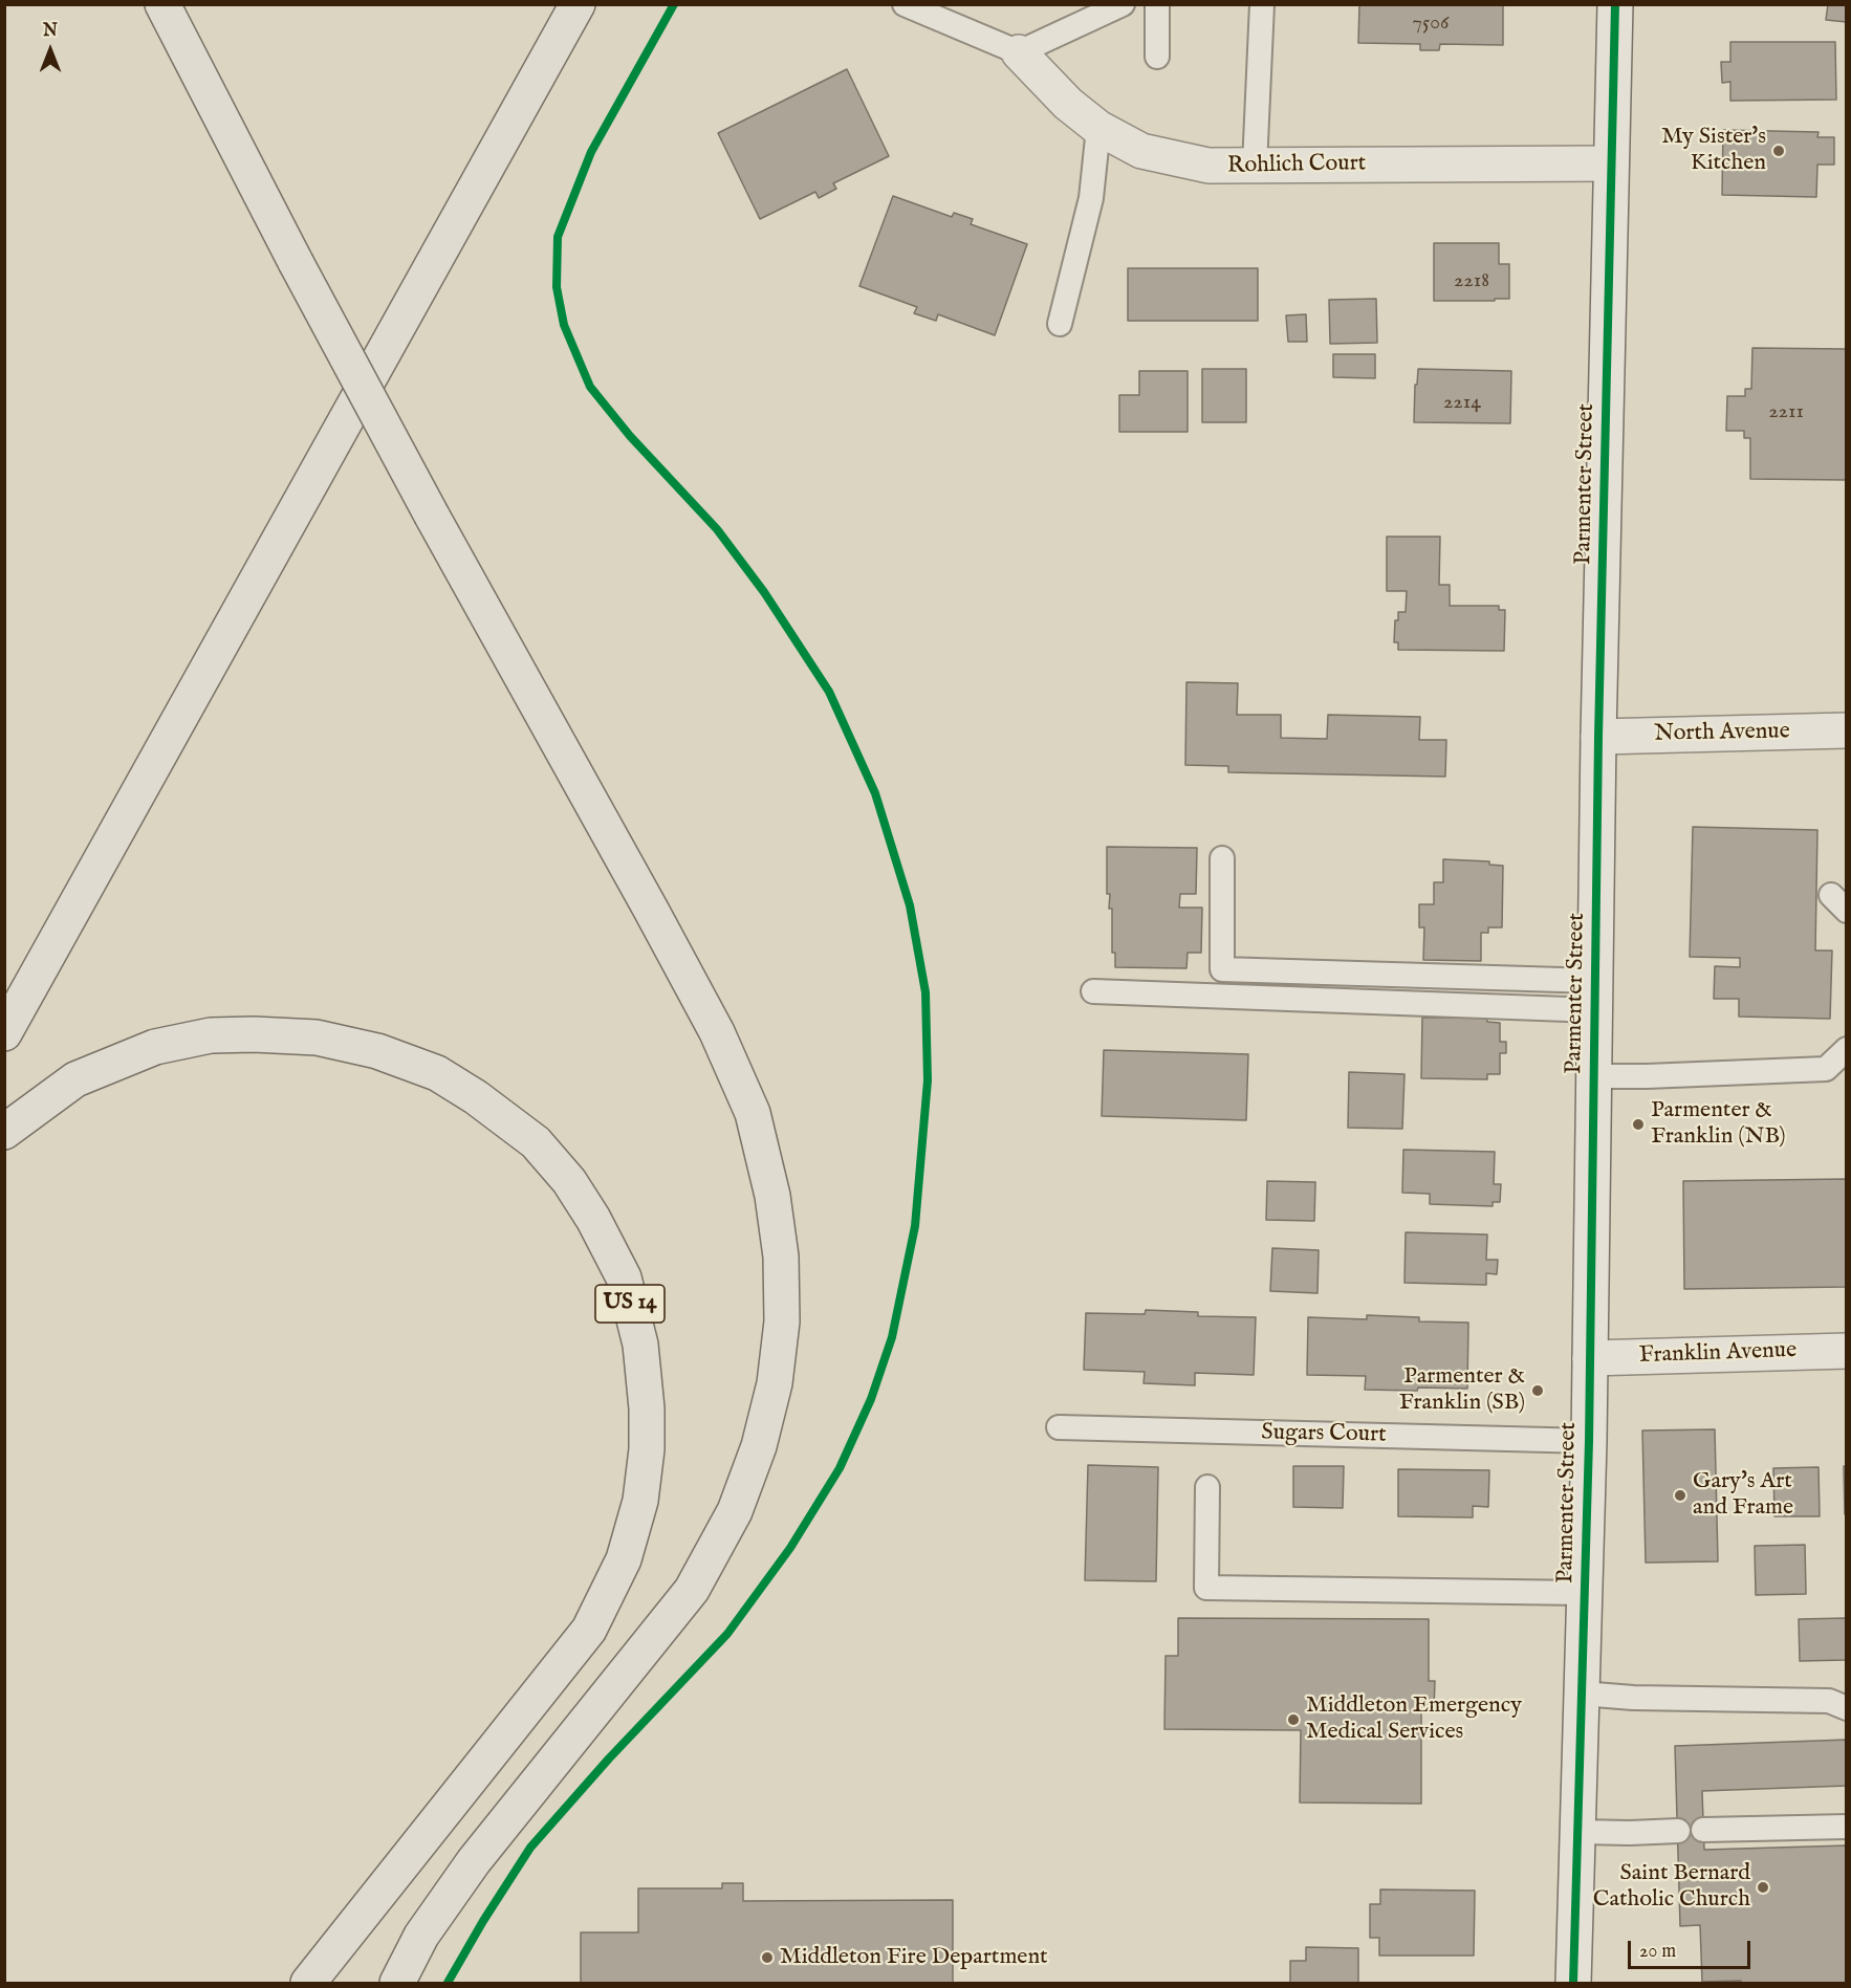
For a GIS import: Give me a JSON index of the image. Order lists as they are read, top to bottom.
{
  "streets": {
    "highway": ["US 14"],
    "street": [
      "Rohlich Court",
      "Parmenter Street",
      "North Avenue",
      "Franklin Avenue"
    ],
    "lane": ["Sugars Court"]
  },
  "crossings": [
    ["Rohlich Court", "Parmenter Street"],
    ["Parmenter Street", "North Avenue"],
    ["Parmenter Street", "Franklin Avenue"],
    ["Parmenter Street", "Sugars Court"]
  ],
  "places": [
    "My Sister's Kitchen",
    "Parmenter & Franklin (NB)",
    "Parmenter & Franklin (SB)",
    "Gary's Art and Frame",
    "Middleton Emergency Medical Services",
    "Saint Bernard Catholic Church",
    "Middleton Fire Department"
  ],
  "house_numbers": [
    "7506",
    "2218",
    "2214",
    "2211"
  ],
  "scale_bar": "20 m",
  "north": "top"
}
